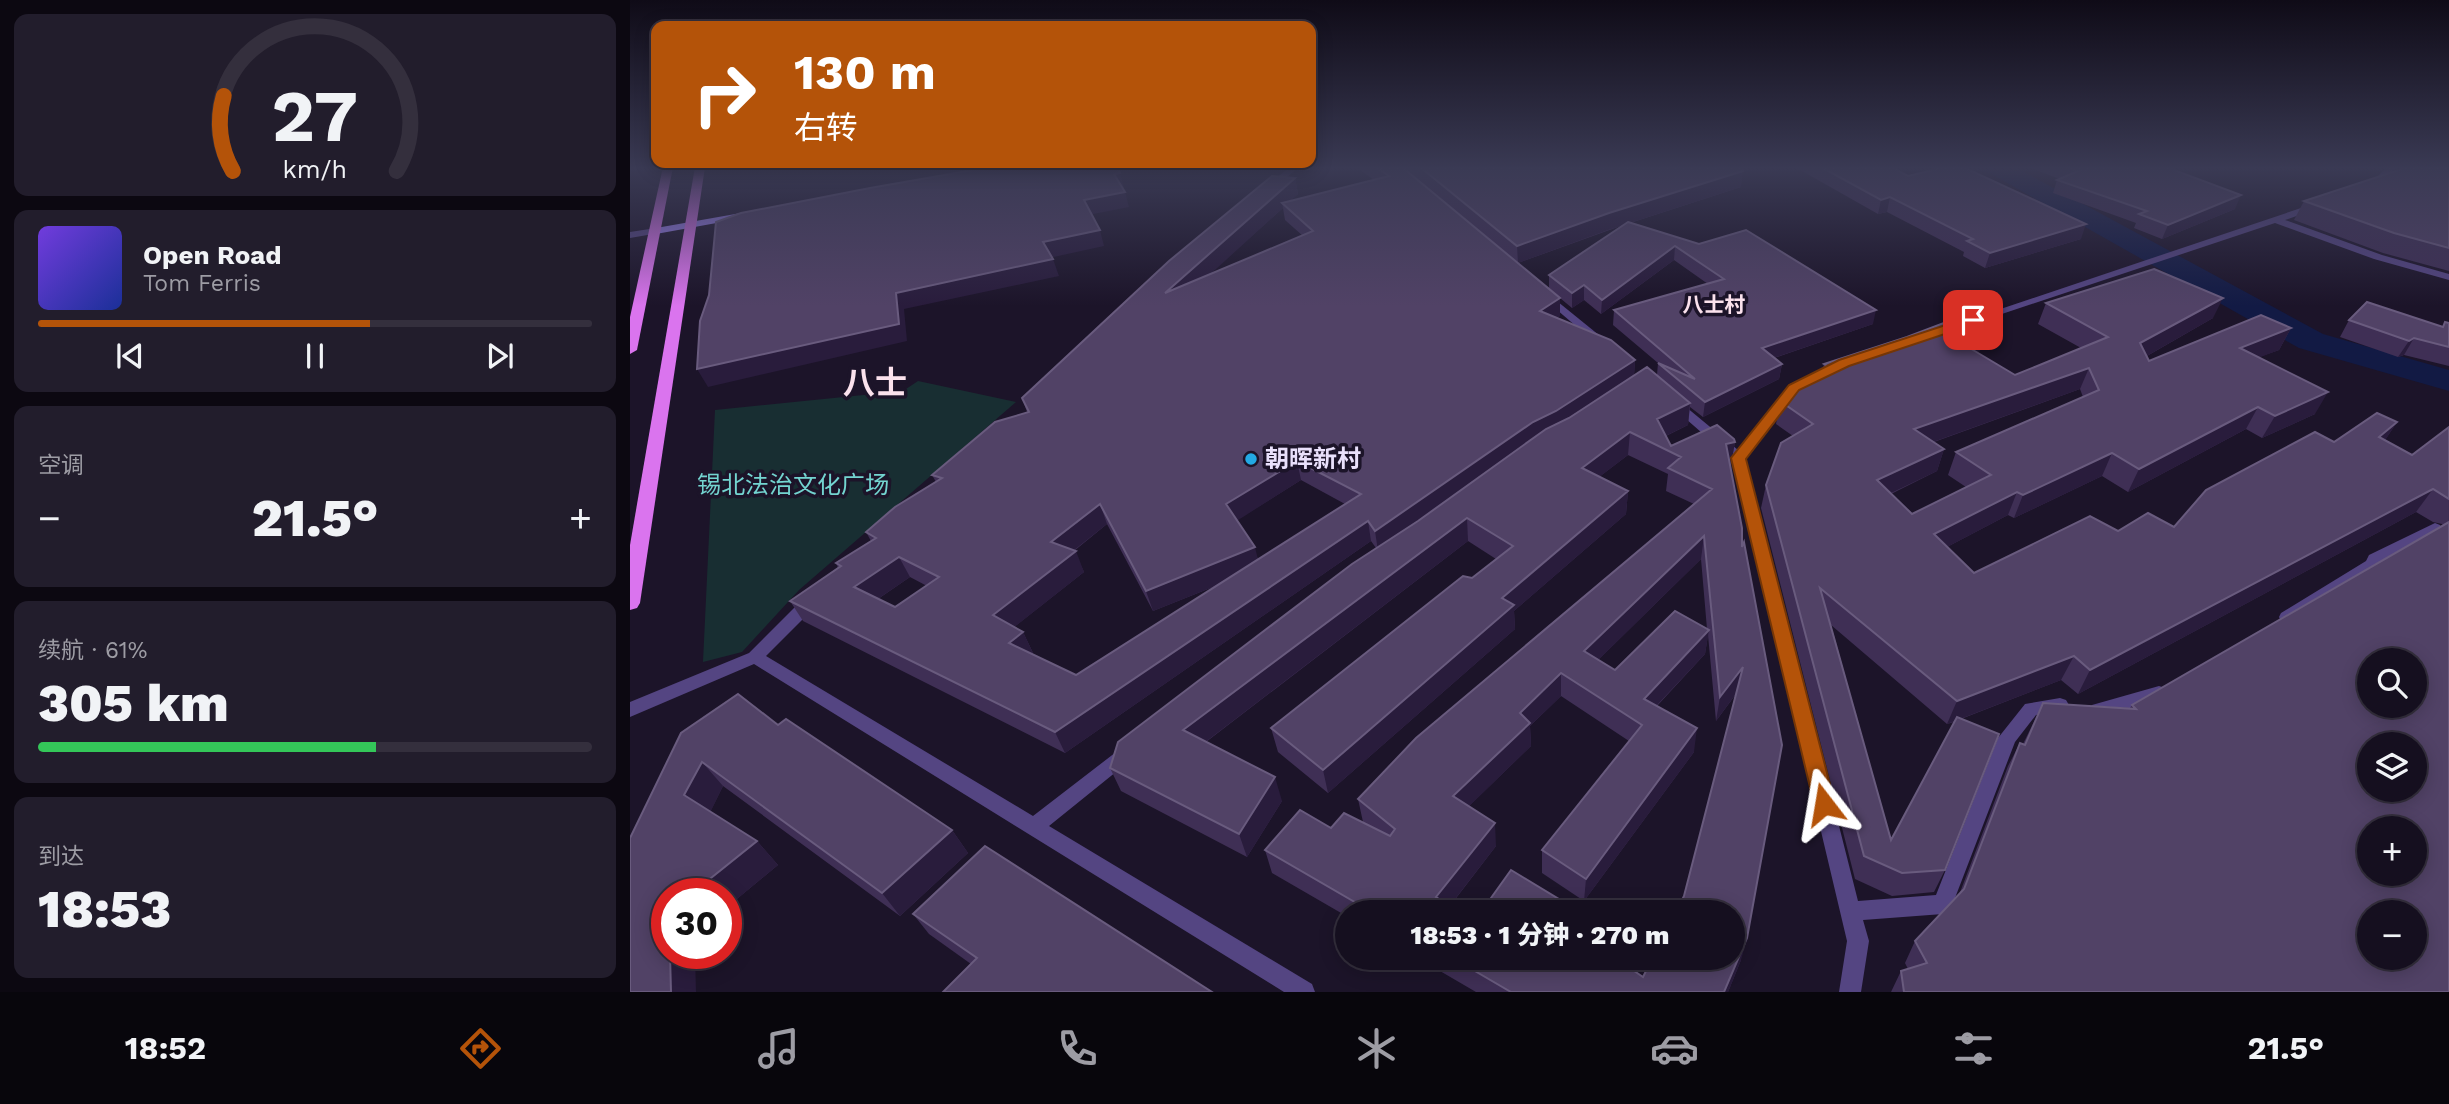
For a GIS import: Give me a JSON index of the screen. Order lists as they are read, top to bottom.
{
  "districts": ["八士村", "八士"],
  "parks": ["锡北法治文化广场"],
  "places": ["朝晖新村"],
  "page": {
    "turn": ["130 m", "右转"],
    "song": ["Open Road", "Tom Ferris"],
    "tile": [
      "空调",
      ["续航 · 61%", "305 km"],
      ["到达", "18:53"]
    ],
    "heat": ["−", "21.5°", "+"],
    "map_buttons": ["+", "−"],
    "limit": "30",
    "trip": "18:53 · 1 分钟 · 270 m",
    "tabs": ["18:52", "21.5°"],
    "gauge": ["27", "km/h"]
  }
}
